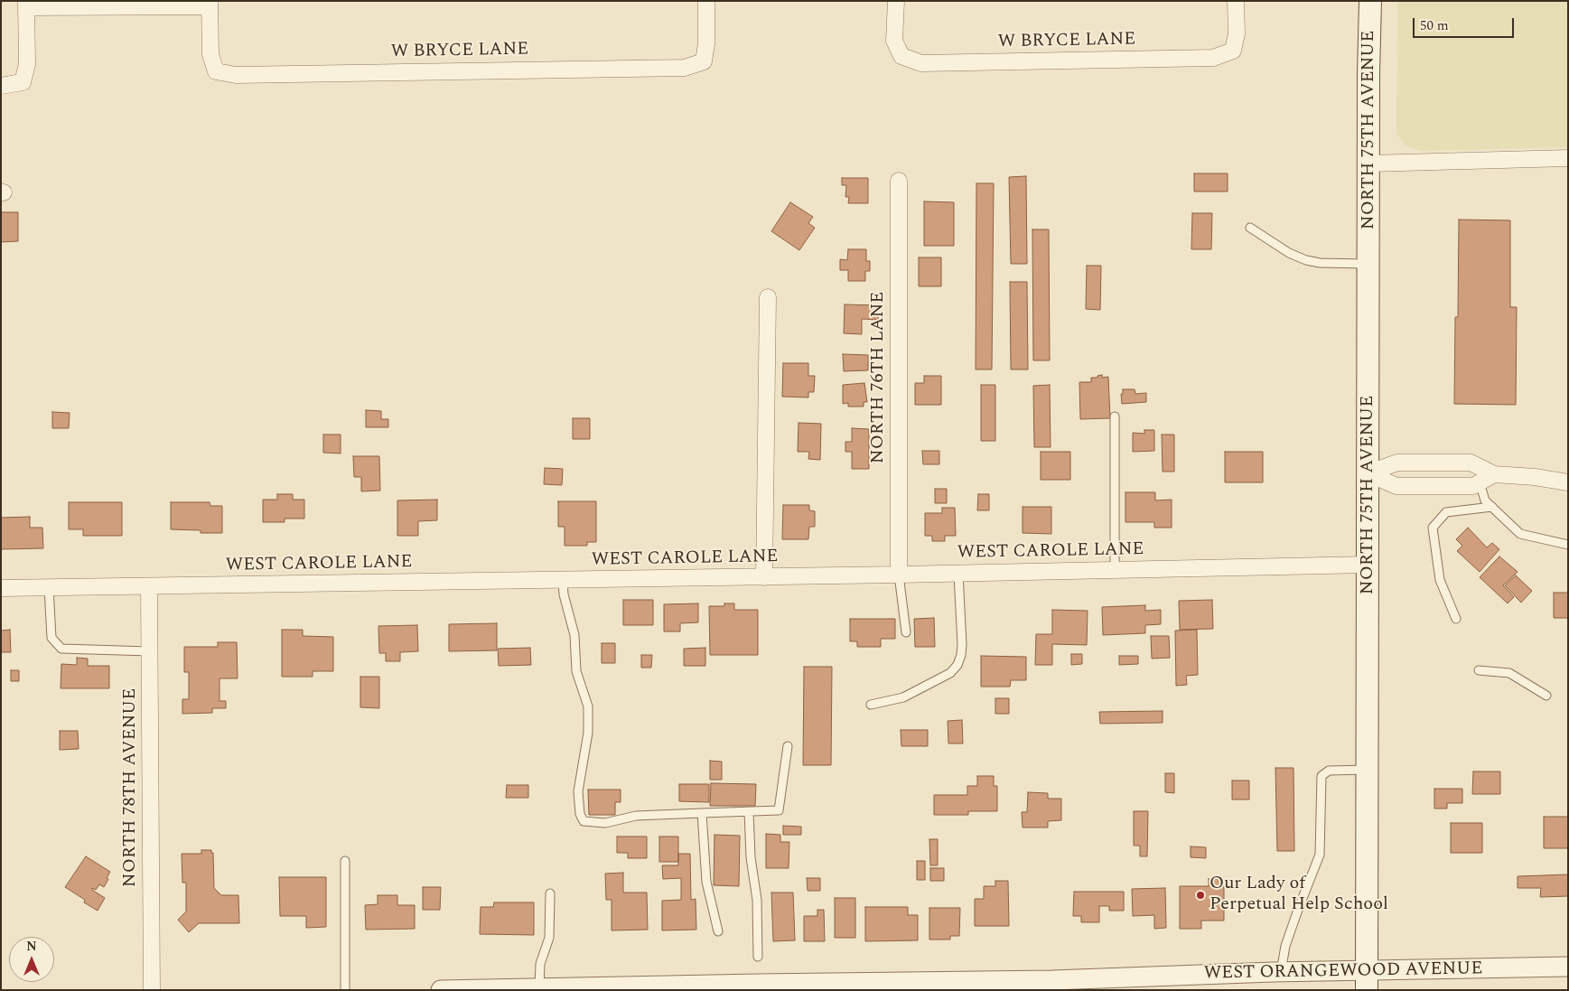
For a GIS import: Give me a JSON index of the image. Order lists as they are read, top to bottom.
{
  "streets": {
    "main road": ["NORTH 75TH AVENUE"],
    "street": [
      "W BRYCE LANE",
      "NORTH 76TH LANE",
      "WEST CAROLE LANE",
      "NORTH 78TH AVENUE",
      "WEST ORANGEWOOD AVENUE"
    ]
  },
  "crossings": [
    ["NORTH 75TH AVENUE", "WEST CAROLE LANE"],
    ["NORTH 75TH AVENUE", "WEST ORANGEWOOD AVENUE"],
    ["NORTH 76TH LANE", "WEST CAROLE LANE"],
    ["WEST CAROLE LANE", "NORTH 78TH AVENUE"]
  ],
  "places": ["Our Lady of Perpetual Help School"],
  "scale_bar": "50 m",
  "north": "top"
}
